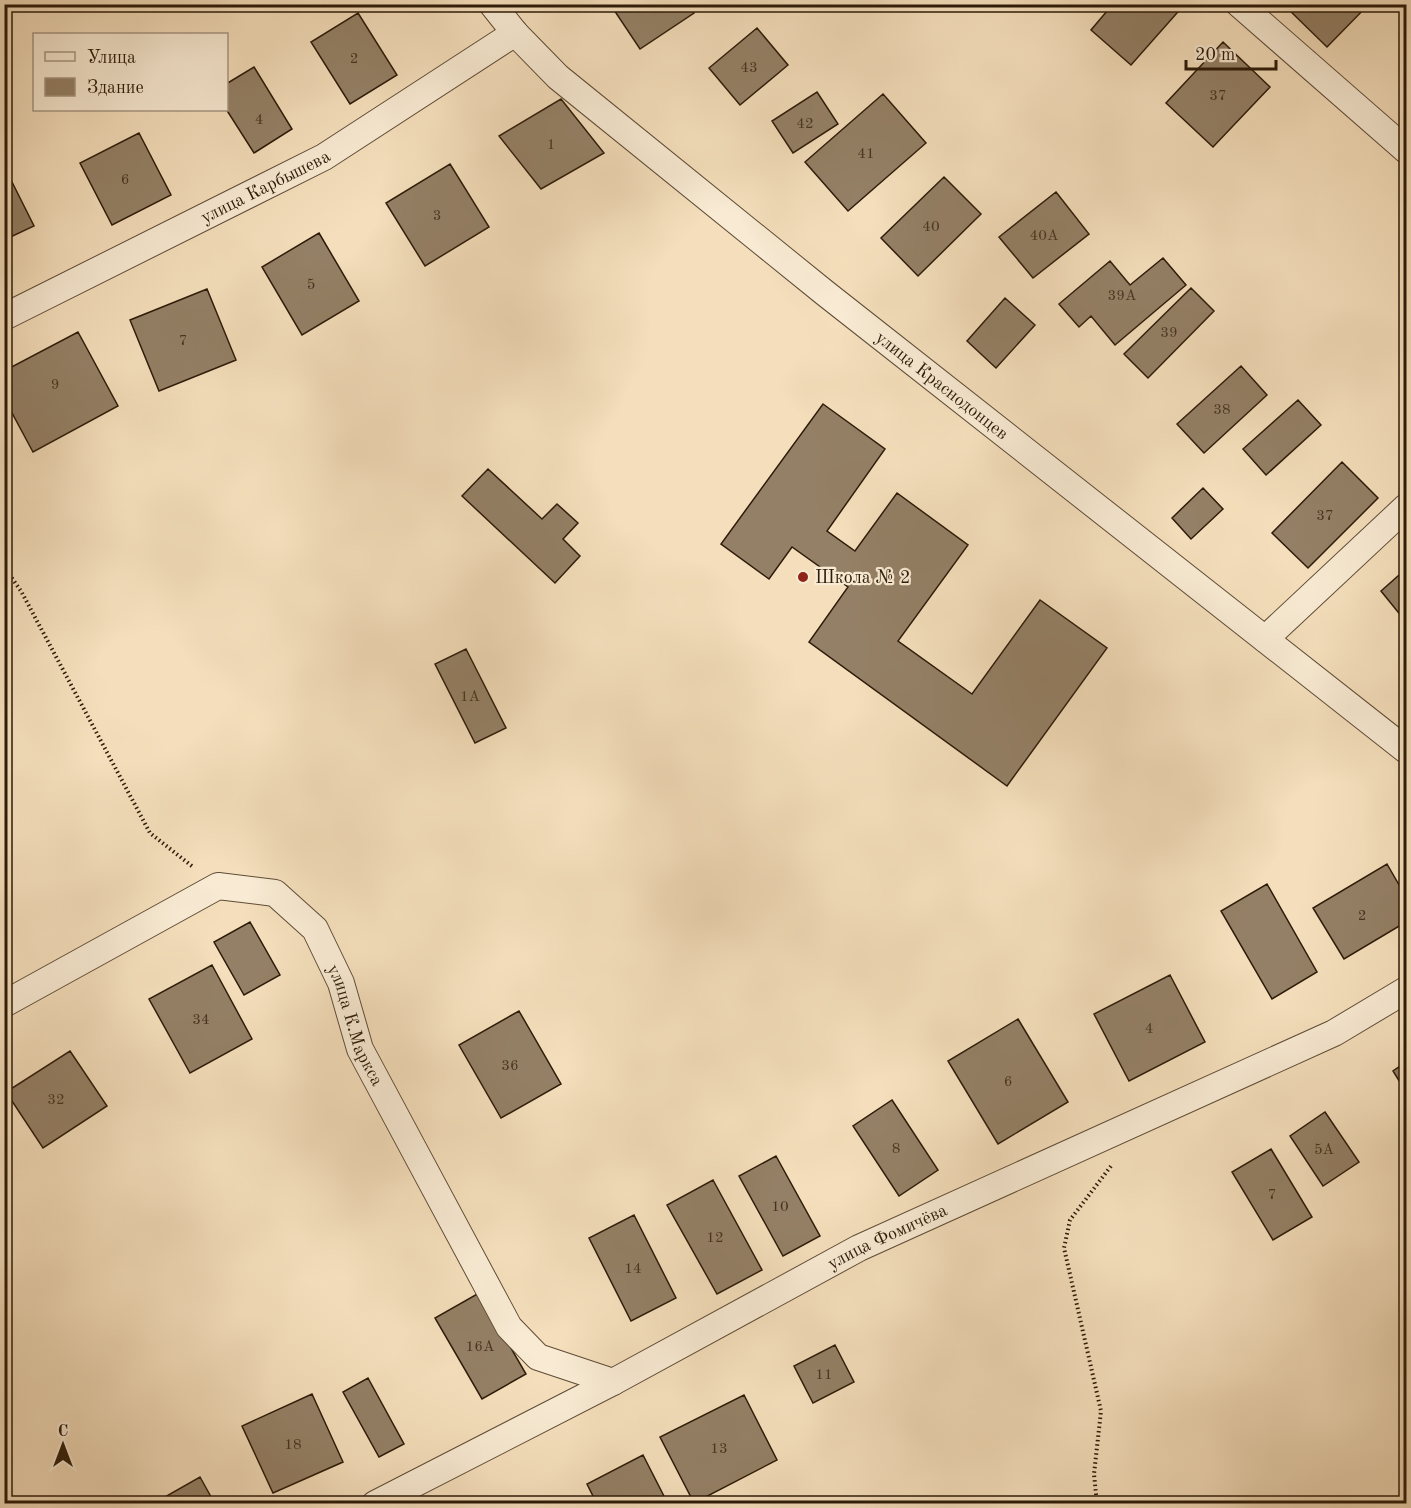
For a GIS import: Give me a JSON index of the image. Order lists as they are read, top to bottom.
{
  "streets": {
    "street": [
      "улица Карбышева",
      "улица Краснодонцев",
      "улица К.Маркса",
      "улица Фомичёва"
    ]
  },
  "crossings": [
    ["улица Карбышева", "улица Краснодонцев"],
    ["улица К.Маркса", "улица Фомичёва"]
  ],
  "places": ["Школа № 2"],
  "house_numbers": [
    "2",
    "43",
    "37",
    "4",
    "42",
    "1",
    "41",
    "6",
    "3",
    "40",
    "40А",
    "5",
    "39А",
    "39",
    "7",
    "9",
    "38",
    "37",
    "1А",
    "2",
    "34",
    "4",
    "36",
    "6",
    "32",
    "8",
    "5А",
    "7",
    "10",
    "12",
    "14",
    "16А",
    "11",
    "18",
    "13"
  ],
  "legend": ["Улица", "Здание"],
  "scale_bar": "20 m",
  "north": "top"
}
